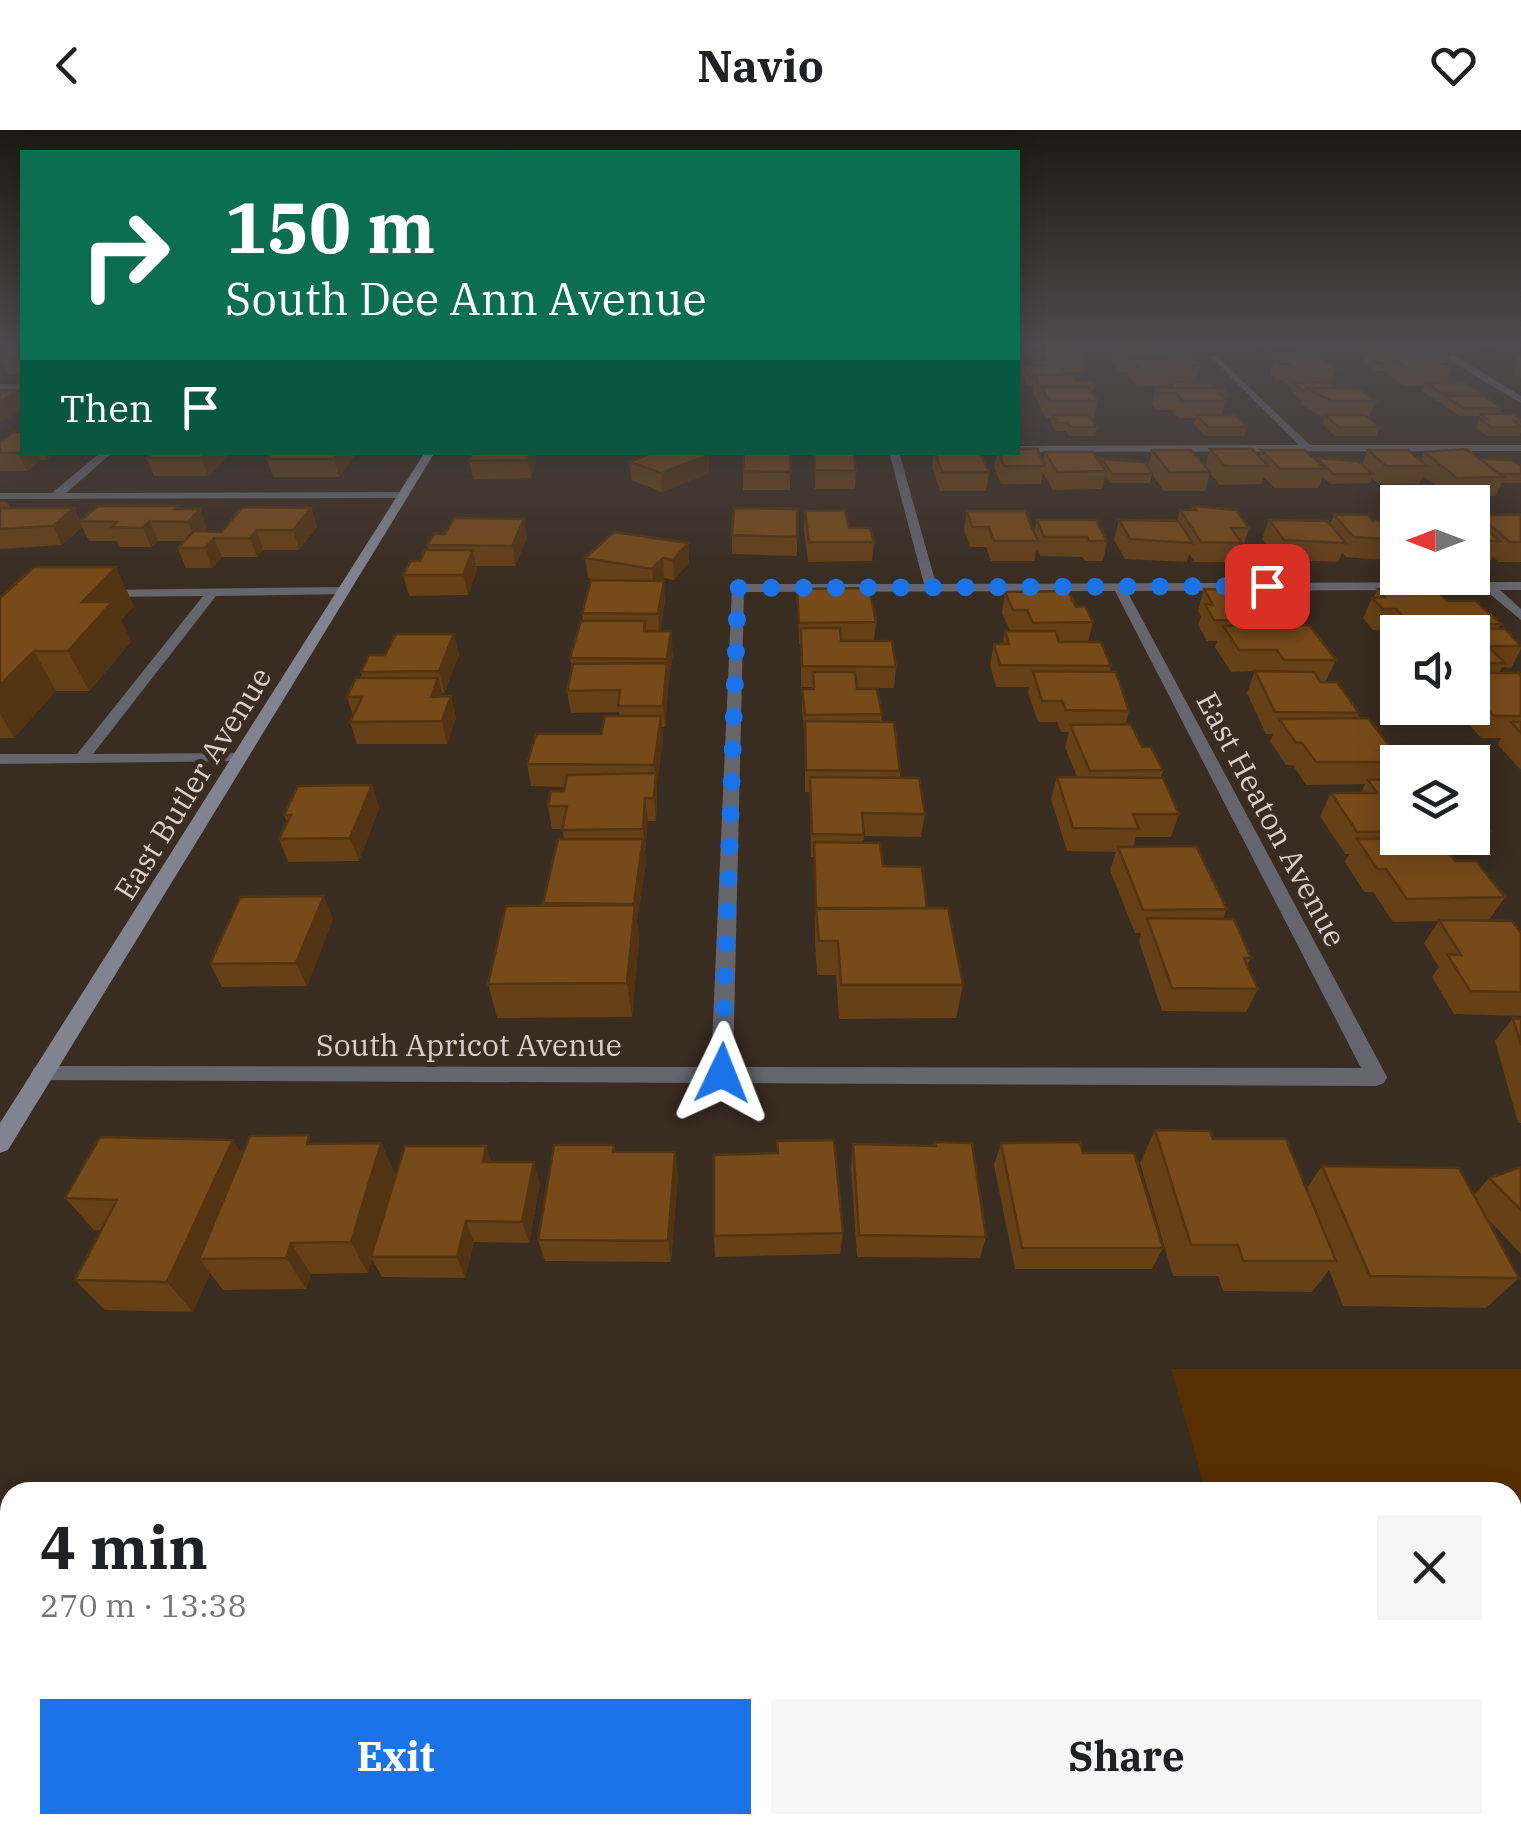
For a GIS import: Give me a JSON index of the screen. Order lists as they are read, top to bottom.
{
  "streets": {
    "street": ["East Butler Avenue", "East Heaton Avenue", "South Apricot Avenue"]
  },
  "crossings": [
    ["East Butler Avenue", "South Apricot Avenue"],
    ["East Heaton Avenue", "South Apricot Avenue"]
  ],
  "north": "left",
  "page": {
    "header": "Navio",
    "turn": ["150 m", "South Dee Ann Avenue"],
    "then": "Then",
    "heading": ["4 min", "270 m · 13:38"],
    "buttons": ["Exit", "Share"]
  }
}
